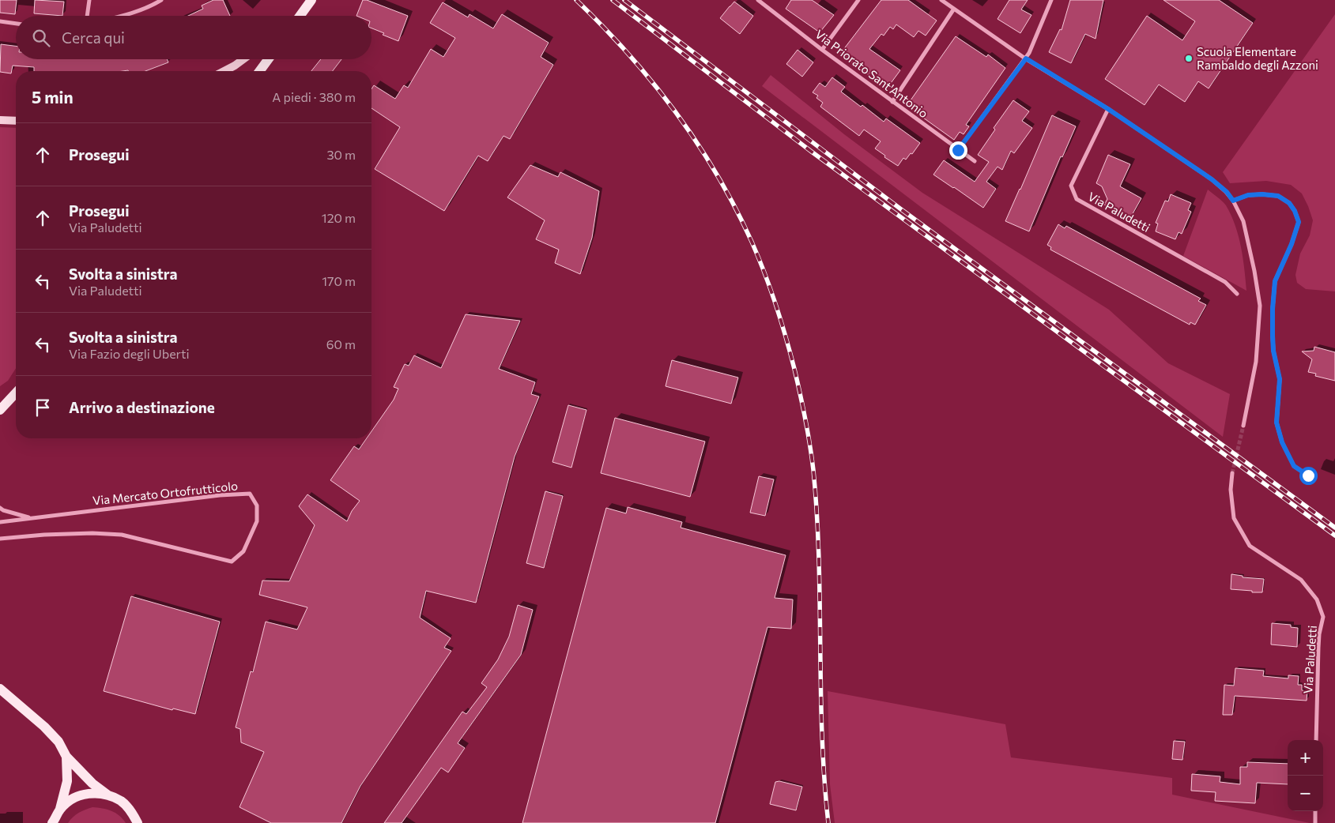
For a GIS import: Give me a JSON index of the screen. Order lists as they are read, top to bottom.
{
  "streets": {
    "street": ["Via Priorato Sant'Antonio", "Via Paludetti", "Via Mercato Ortofrutticolo"]
  },
  "places": ["Scuola Elementare Rambaldo degli Azzoni"],
  "page": {
    "search": "Cerca qui",
    "heading": ["5 min", "A piedi · 380 m"],
    "list": [
      ["Prosegui", "30 m"],
      ["Prosegui", "Via Paludetti", "120 m"],
      ["Svolta a sinistra", "Via Paludetti", "170 m"],
      ["Svolta a sinistra", "Via Fazio degli Uberti", "60 m"],
      "Arrivo a destinazione"
    ],
    "map_buttons": ["+", "−"]
  }
}
